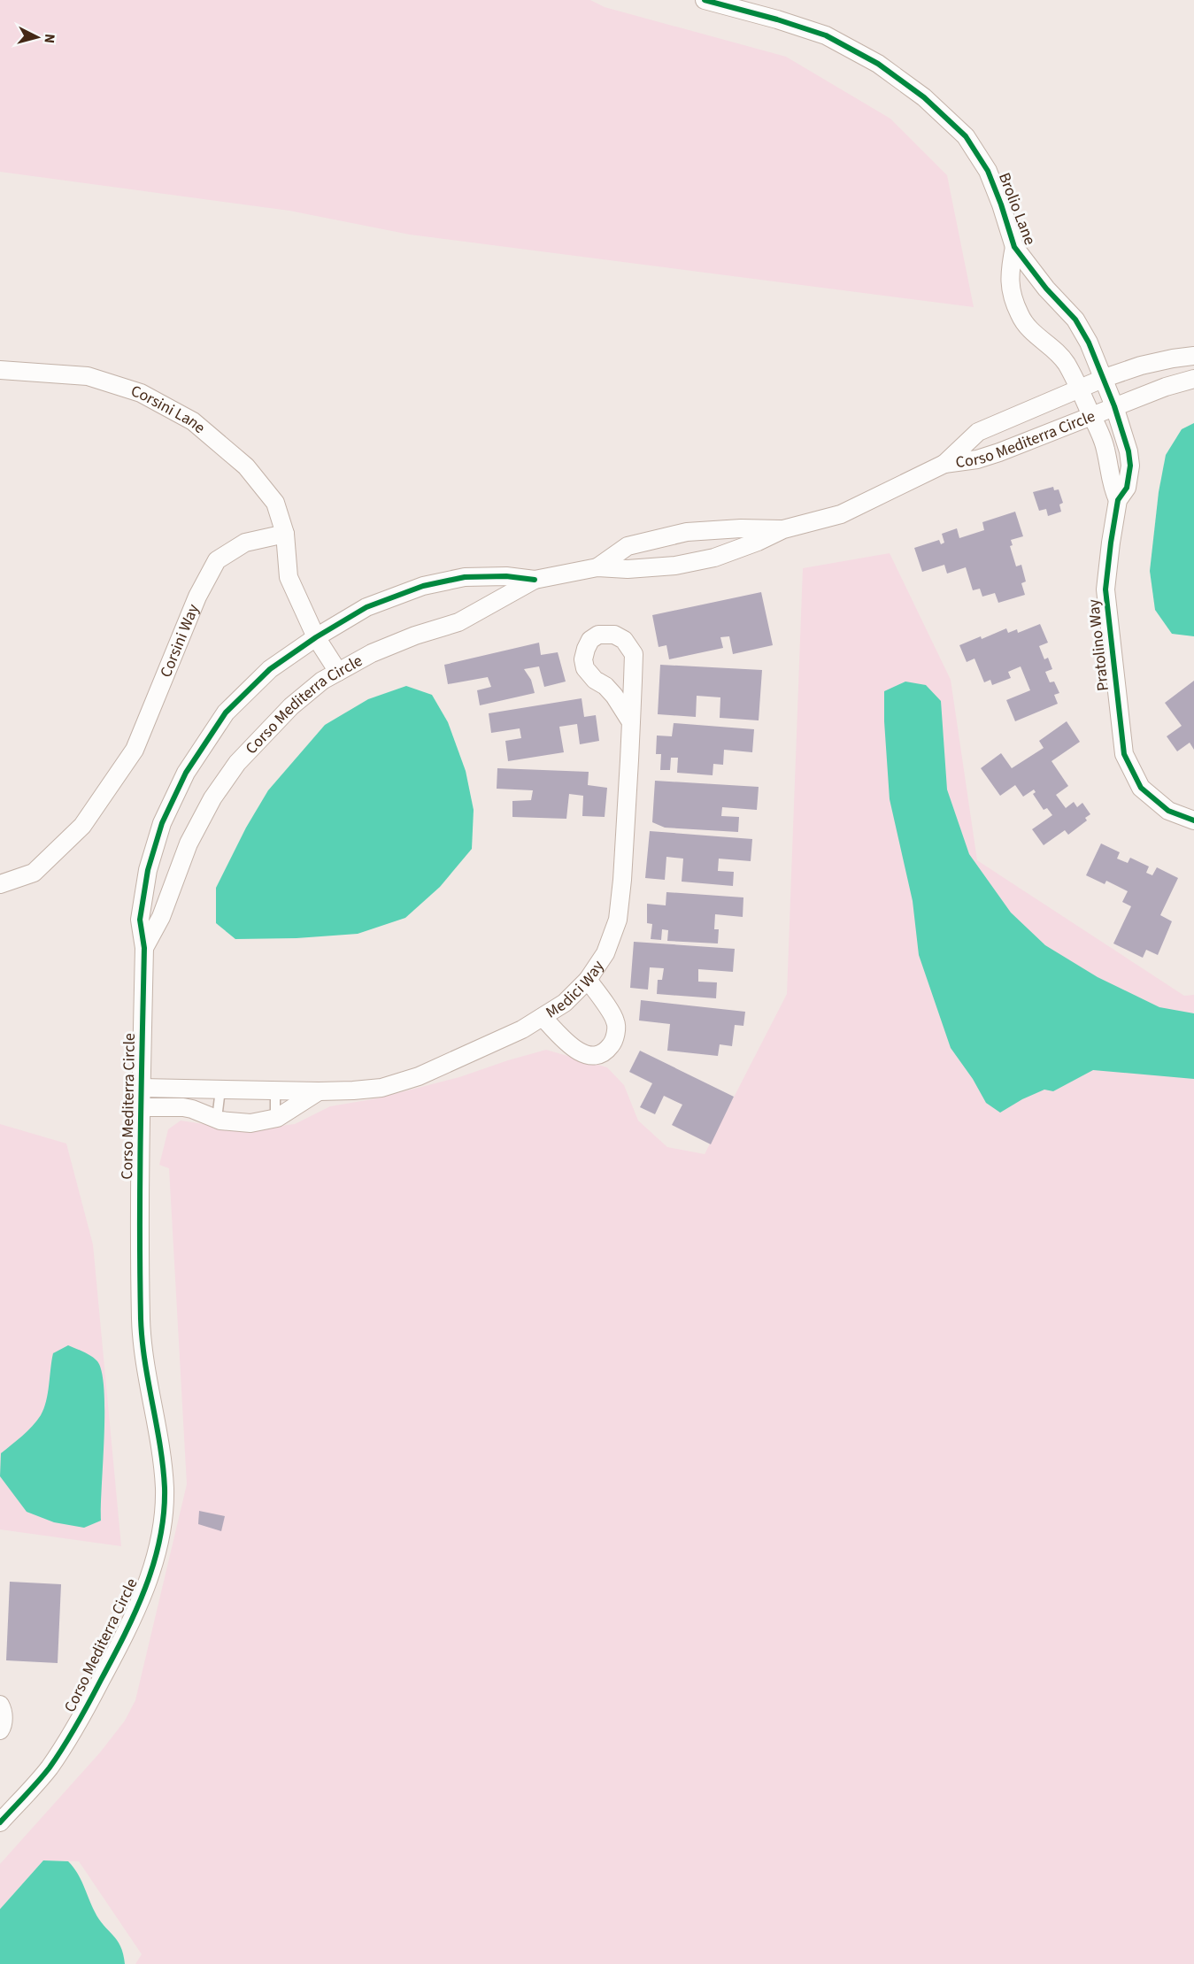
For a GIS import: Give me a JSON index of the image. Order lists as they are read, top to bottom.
{
  "streets": {
    "street": [
      "Brolio Lane",
      "Corsini Lane",
      "Corso Mediterra Circle",
      "Corsini Way",
      "Pratolino Way",
      "Medici Way"
    ]
  },
  "crossings": [
    ["Brolio Lane", "Corso Mediterra Circle"],
    ["Brolio Lane", "Pratolino Way"],
    ["Corsini Lane", "Corsini Way"],
    ["Corso Mediterra Circle", "Pratolino Way"],
    ["Corso Mediterra Circle", "Medici Way"]
  ],
  "north": "right"
}
